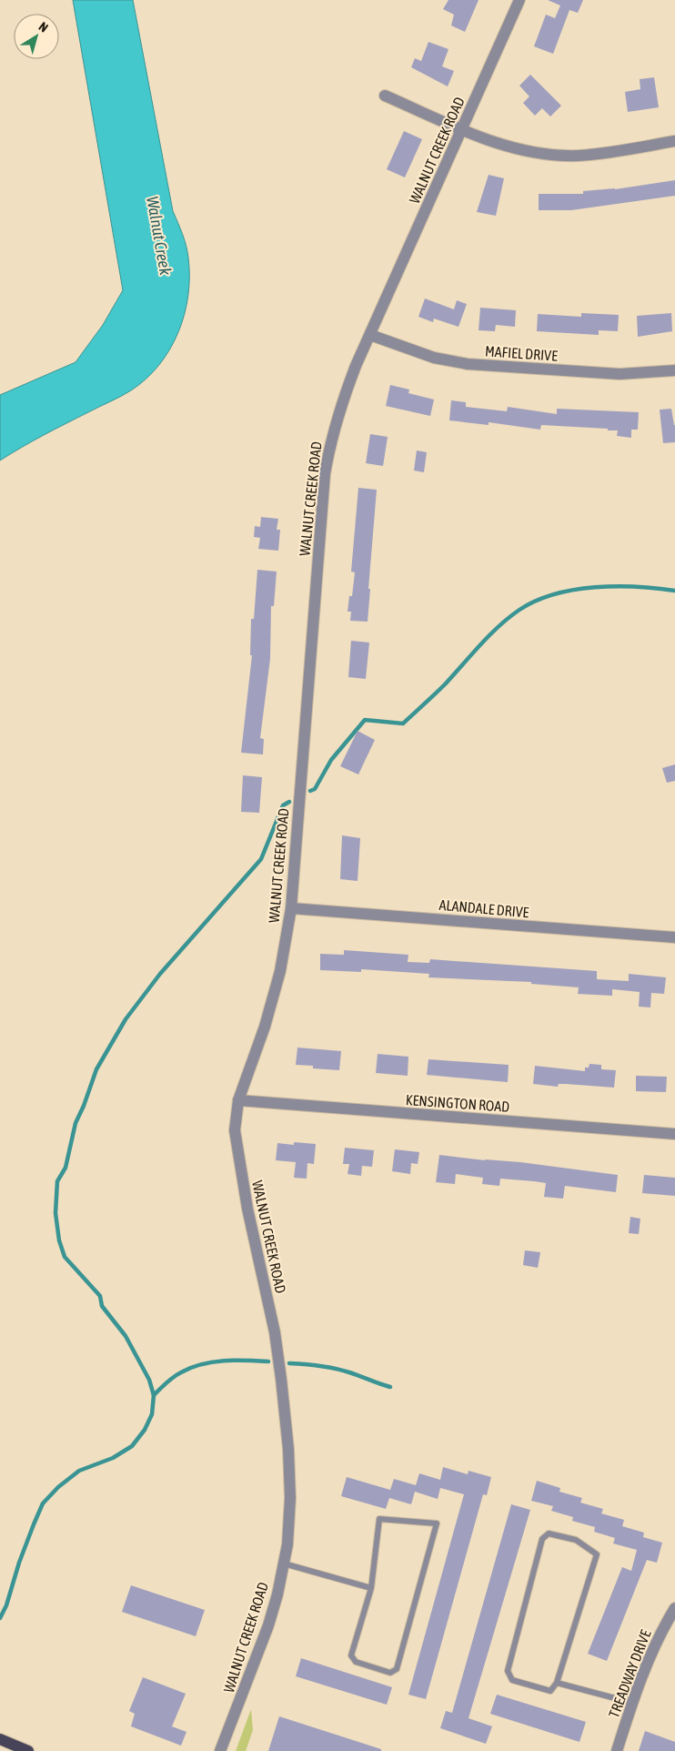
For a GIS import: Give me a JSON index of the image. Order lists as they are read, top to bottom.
{
  "streets": {
    "street": [
      "WALNUT CREEK ROAD",
      "MAFIEL DRIVE",
      "ALANDALE DRIVE",
      "KENSINGTON ROAD",
      "TREADWAY DRIVE"
    ]
  },
  "crossings": [
    ["WALNUT CREEK ROAD", "MAFIEL DRIVE"],
    ["WALNUT CREEK ROAD", "ALANDALE DRIVE"],
    ["WALNUT CREEK ROAD", "KENSINGTON ROAD"]
  ],
  "water": ["Walnut Creek"],
  "north": "top right"
}
